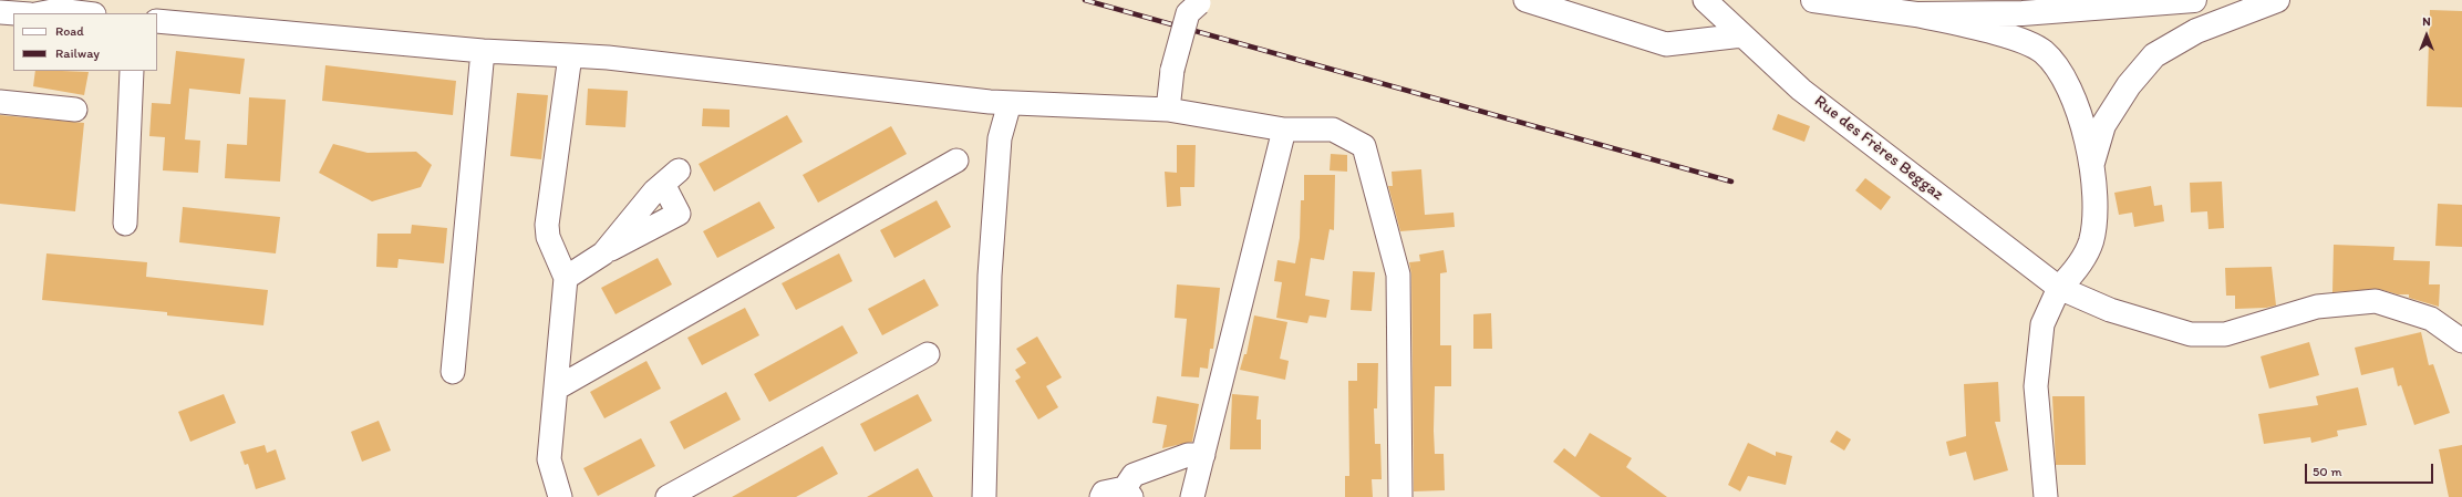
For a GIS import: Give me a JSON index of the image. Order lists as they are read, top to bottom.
{
  "streets": {
    "street": ["Rue des Frères Beggaz"]
  },
  "legend": ["Road", "Railway"],
  "scale_bar": "50 m",
  "north": "top"
}
